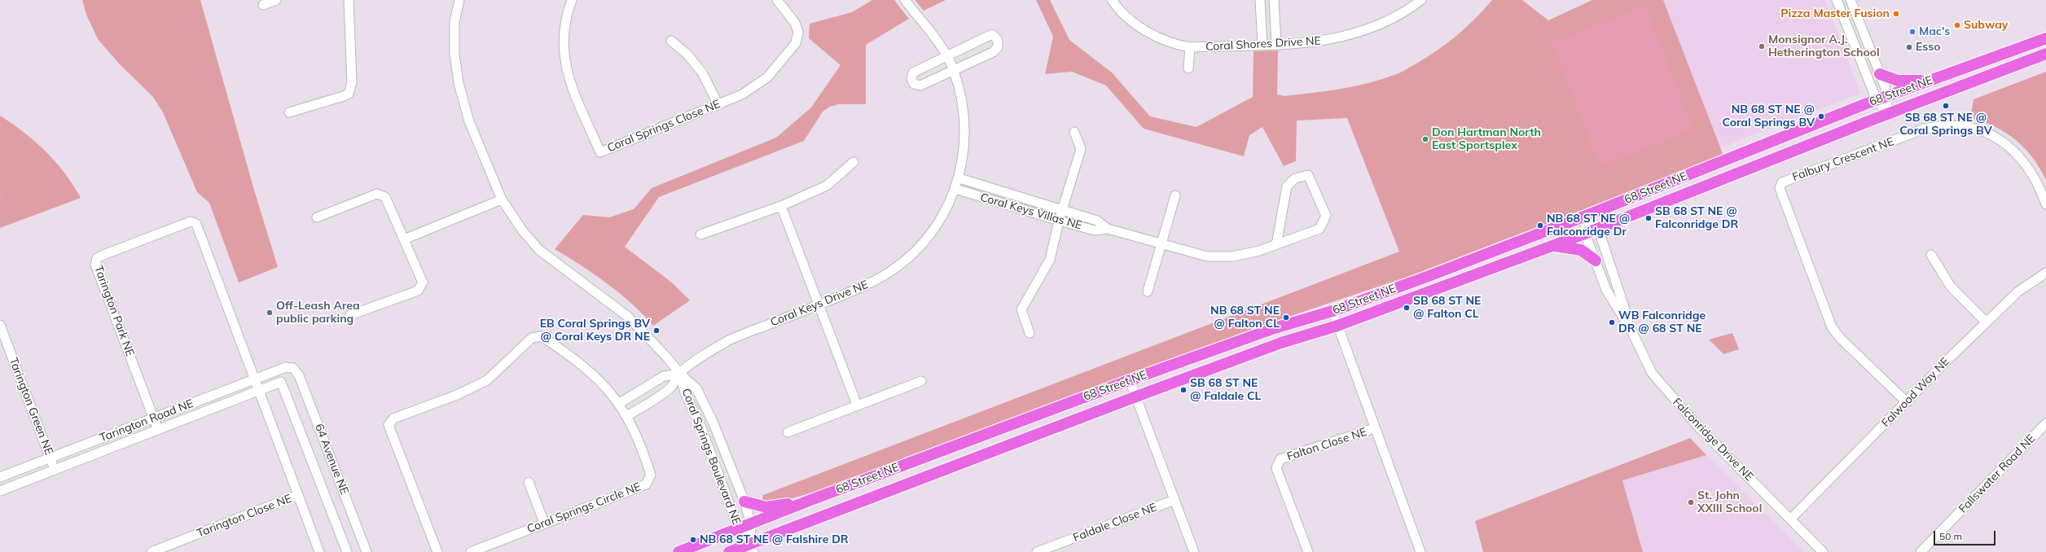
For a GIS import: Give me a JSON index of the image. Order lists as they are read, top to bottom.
{
  "streets": {
    "main road": ["68 Street NE"],
    "street": [
      "Coral Shores Drive NE",
      "Coral Springs Close NE",
      "Falbury Crescent NE",
      "Coral Keys Villas NE",
      "Coral Keys Drive NE",
      "Tarington Park NE",
      "Falwood Way NE",
      "Tarington Green NE",
      "Tarington Road NE",
      "Falconridge Drive NE",
      "Falton Close NE",
      "Coral Springs Boulevard NE",
      "64 Avenue NE",
      "Fallswater Road NE",
      "Coral Springs Circle NE",
      "Tarington Close NE",
      "Faldale Close NE"
    ]
  },
  "crossings": [
    ["68 Street NE", "Falconridge Drive NE"],
    ["68 Street NE", "Falton Close NE"],
    ["68 Street NE", "Coral Springs Boulevard NE"],
    ["Falbury Crescent NE", "Falwood Way NE"],
    ["Coral Keys Villas NE", "Coral Keys Drive NE"],
    ["Coral Keys Drive NE", "Coral Springs Boulevard NE"],
    ["Tarington Park NE", "Tarington Road NE"],
    ["Tarington Park NE", "Tarington Close NE"],
    ["Falwood Way NE", "Falconridge Drive NE"],
    ["Tarington Green NE", "Tarington Road NE"],
    ["Tarington Road NE", "64 Avenue NE"]
  ],
  "places": [
    "Pizza Master Fusion",
    "Subway",
    "Mac's",
    "Monsignor A.J. Hetherington School",
    "Esso",
    "SB 68 ST NE @ Coral Springs BV",
    "NB 68 ST NE @ Coral Springs BV",
    "Don Hartman North East Sportsplex",
    "SB 68 ST NE @ Falconridge DR",
    "NB 68 ST NE @ Falconridge Dr",
    "SB 68 ST NE @ Falton CL",
    "Off-Leash Area public parking",
    "NB 68 ST NE @ Falton CL",
    "WB Falconridge DR @ 68 ST NE",
    "EB Coral Springs BV @ Coral Keys DR NE",
    "SB 68 ST NE @ Faldale CL",
    "St. John XXIII School",
    "NB 68 ST NE @ Falshire DR"
  ],
  "scale_bar": "50 m"
}
